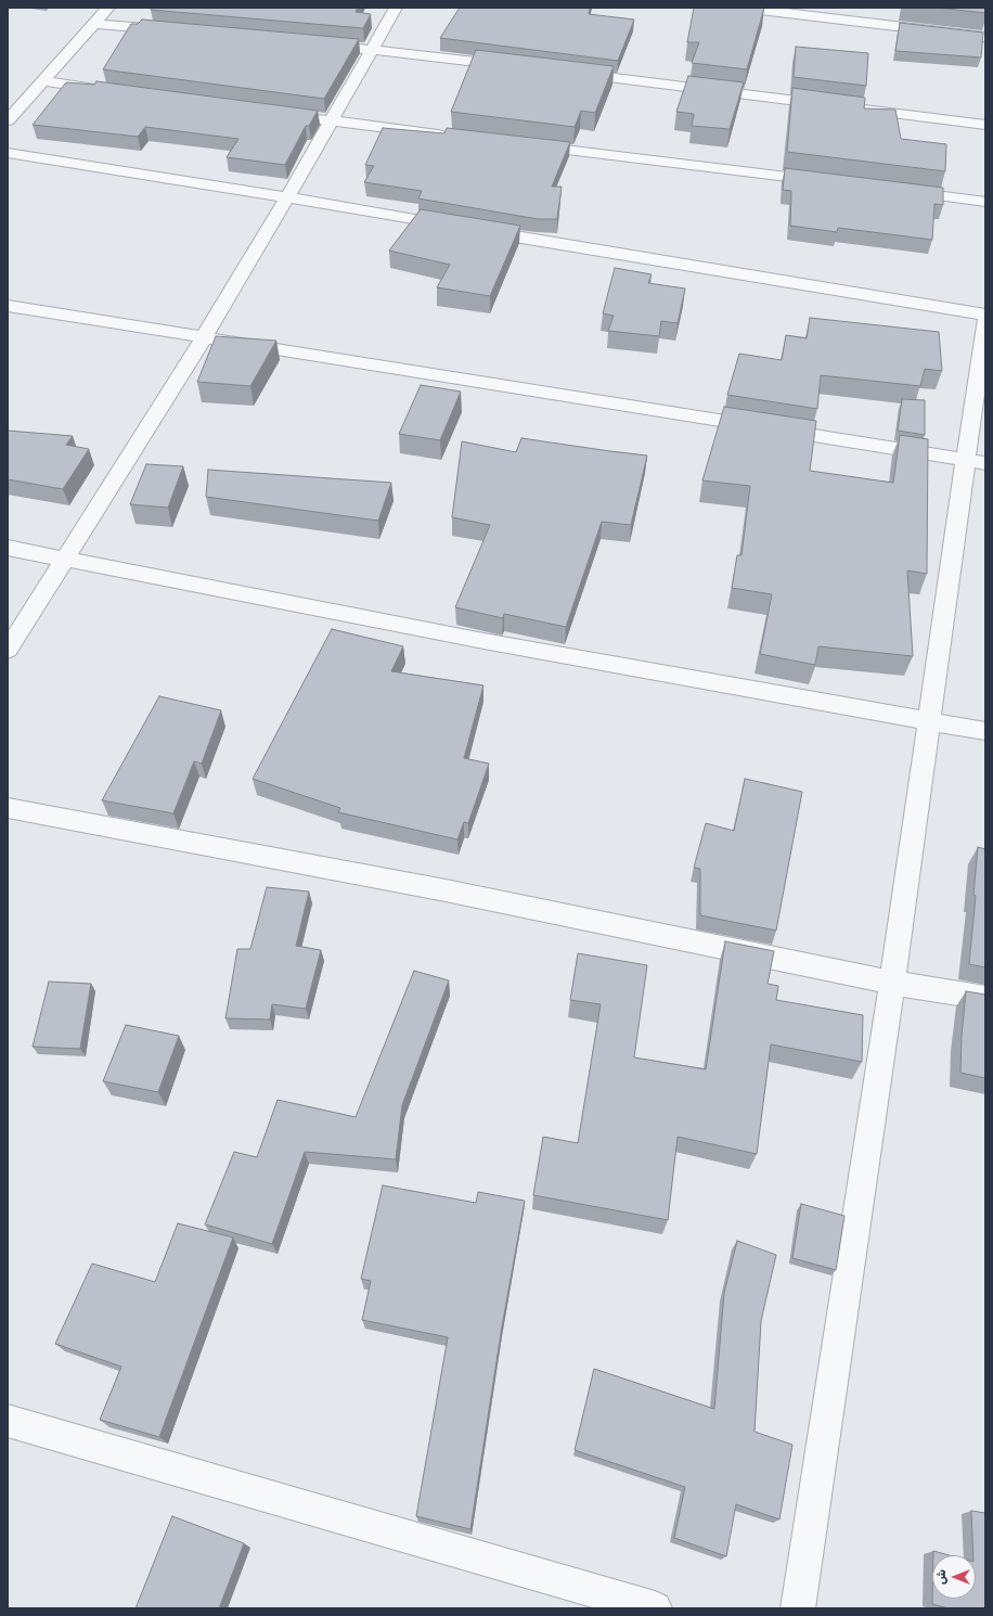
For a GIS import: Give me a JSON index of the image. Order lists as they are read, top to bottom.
{
  "north": "left"
}
